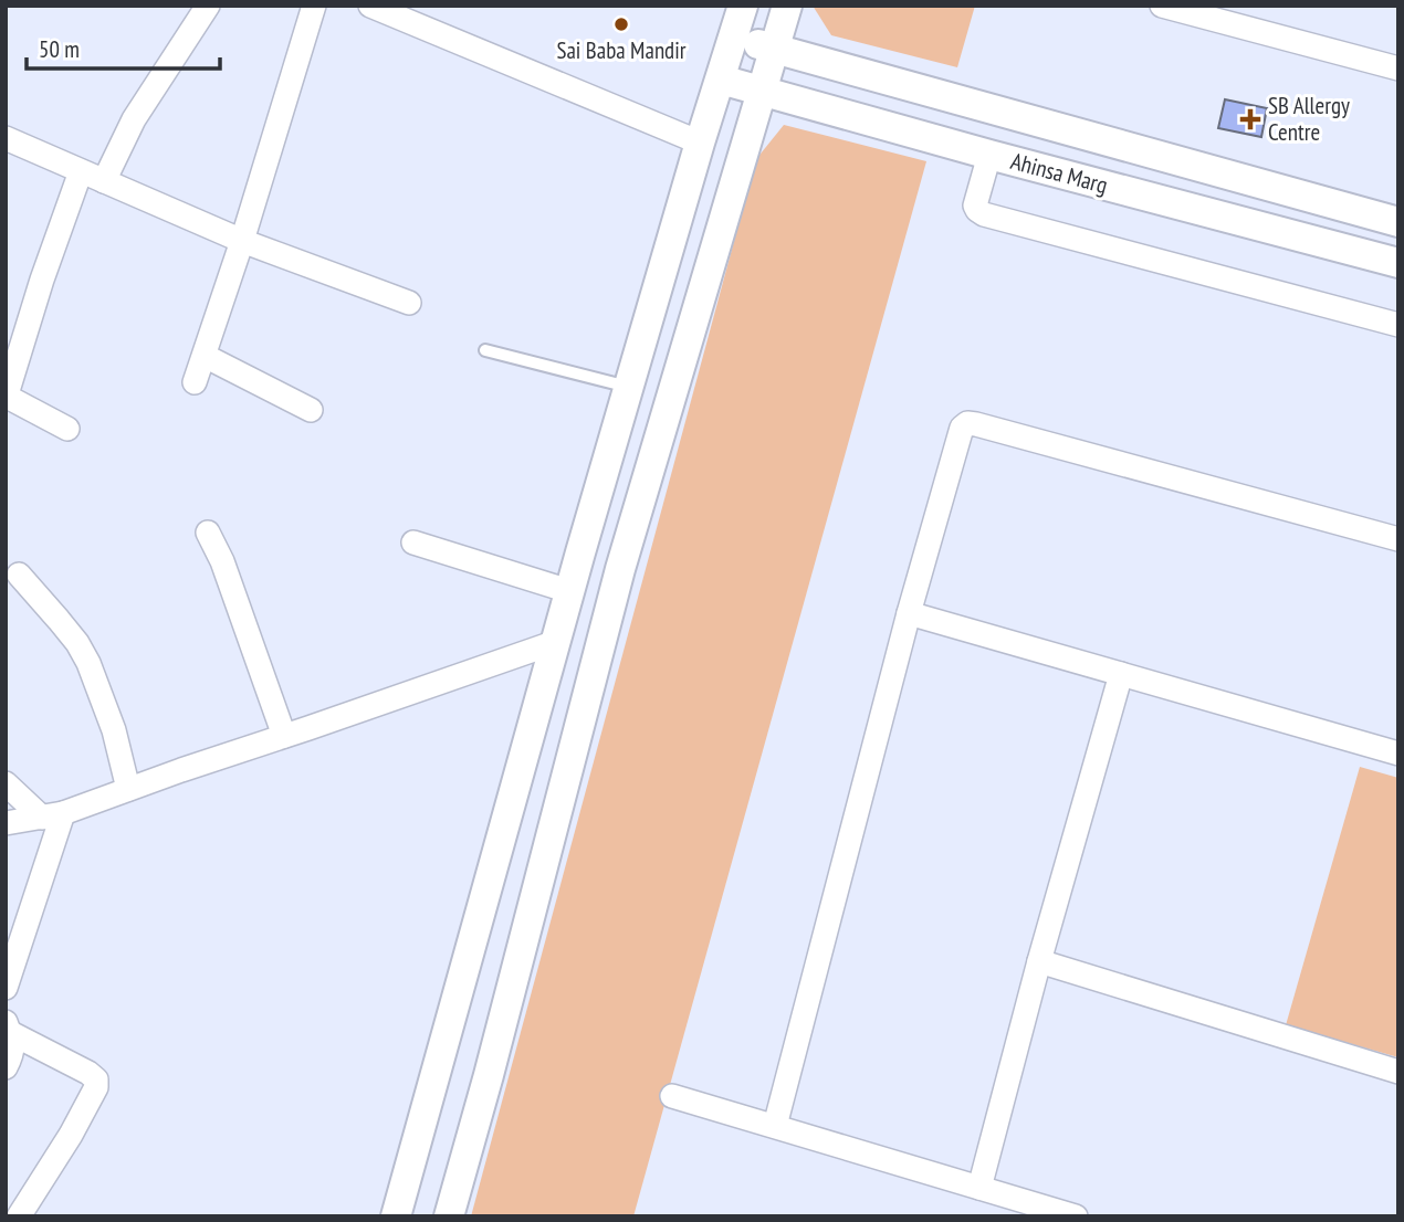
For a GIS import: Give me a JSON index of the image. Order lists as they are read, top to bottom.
{
  "streets": {
    "street": ["Ahinsa Marg"]
  },
  "places": {
    "other": ["Sai Baba Mandir"],
    "health": ["SB Allergy Centre"]
  },
  "scale_bar": "50 m"
}
